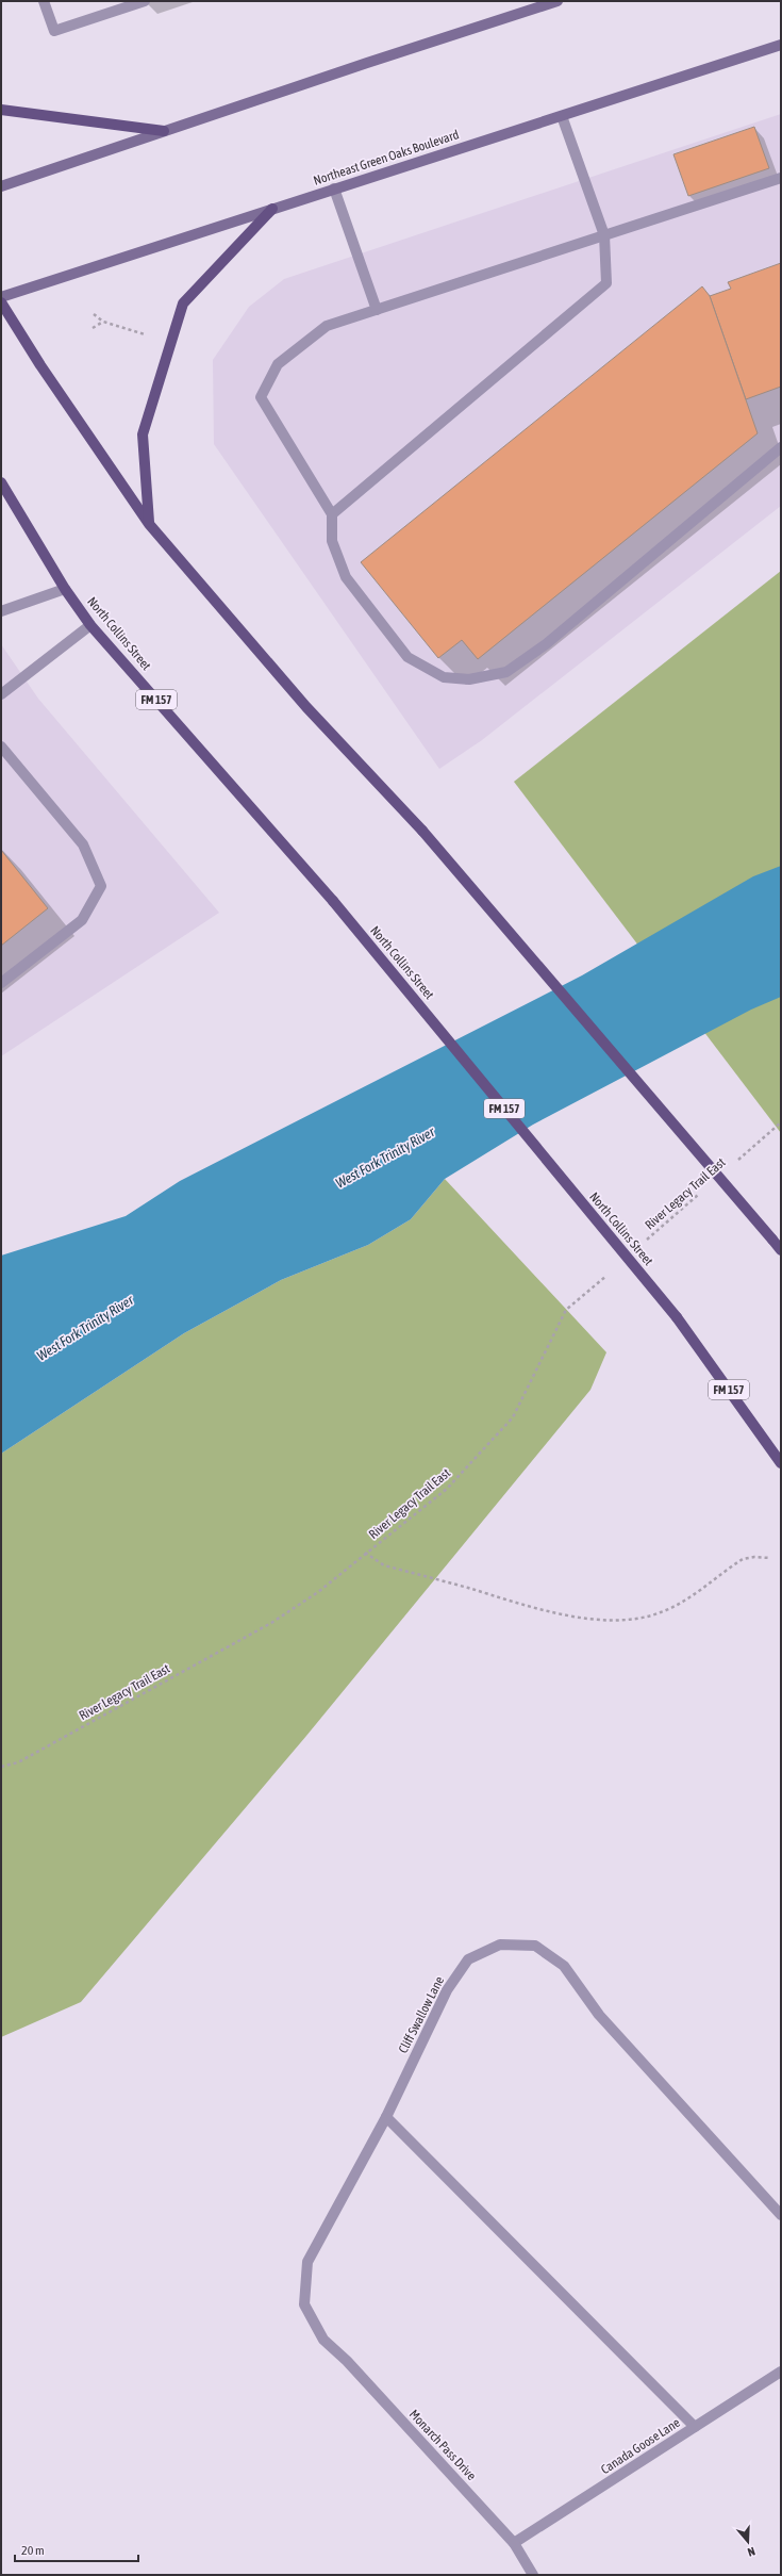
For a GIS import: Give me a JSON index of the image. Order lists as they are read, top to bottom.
{
  "streets": {
    "main road": ["Northeast Green Oaks Boulevard", "North Collins Street", "FM 157"],
    "street": ["Cliff Swallow Lane", "Monarch Pass Drive", "Canada Goose Lane"],
    "path": ["River Legacy Trail East"]
  },
  "crossings": [
    ["Cliff Swallow Lane", "Monarch Pass Drive"],
    ["Monarch Pass Drive", "Canada Goose Lane"]
  ],
  "water": ["West Fork Trinity River"],
  "scale_bar": "20 m",
  "north": "bottom"
}
